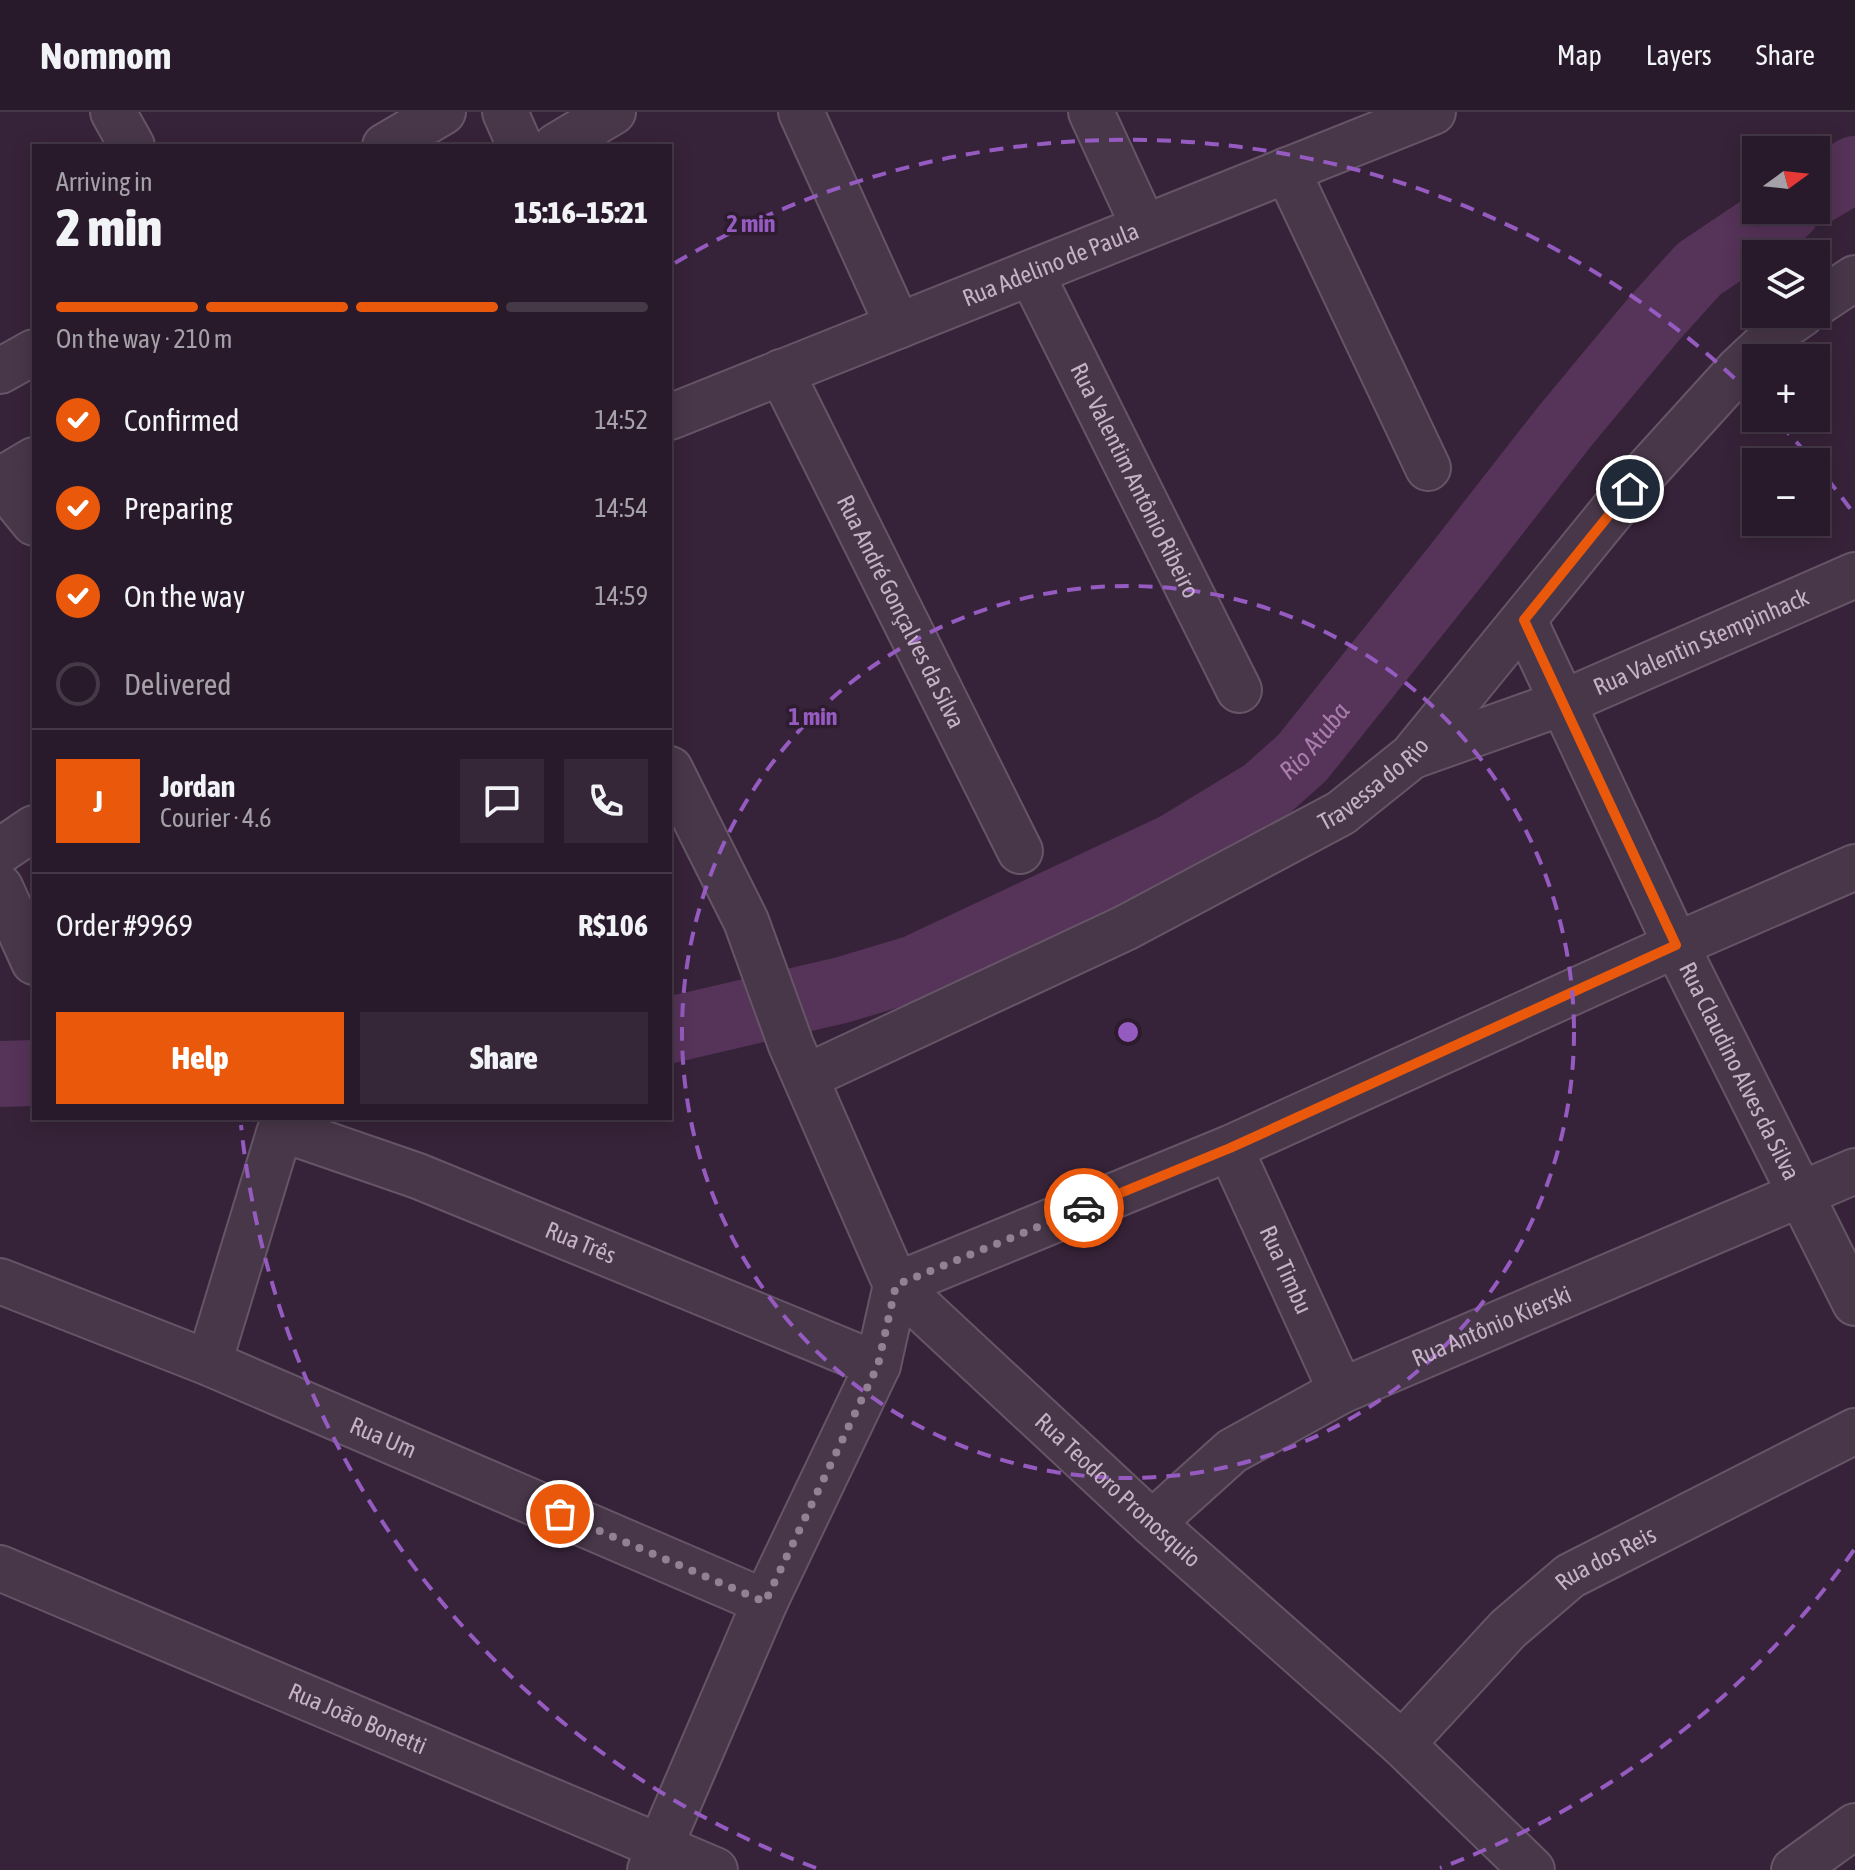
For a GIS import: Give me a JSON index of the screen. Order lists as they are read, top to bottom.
{
  "streets": {
    "street": [
      "Rua Adelino de Paula",
      "Rua Valentim Antônio Ribeiro",
      "Rua André Gonçalves da Silva",
      "Rua Valentin Stempinhack",
      "Travessa do Rio",
      "Rua Claudino Alves da Silva",
      "Rua Três",
      "Rua Timbu",
      "Rua Antônio Kierski",
      "Rua Um",
      "Rua Teodoro Pronosquio",
      "Rua dos Reis",
      "Rua João Bonetti"
    ]
  },
  "crossings": [
    ["Rua Adelino de Paula", "Rua Valentim Antônio Ribeiro"],
    ["Rua Adelino de Paula", "Rua André Gonçalves da Silva"],
    ["Rua Valentin Stempinhack", "Travessa do Rio"],
    ["Rua Valentin Stempinhack", "Rua Claudino Alves da Silva"],
    ["Travessa do Rio", "Rua Claudino Alves da Silva"],
    ["Travessa do Rio", "Rua Teodoro Pronosquio"],
    ["Rua Claudino Alves da Silva", "Rua Antônio Kierski"],
    ["Rua Três", "Rua Um"],
    ["Rua Timbu", "Rua Antônio Kierski"],
    ["Rua Antônio Kierski", "Rua Teodoro Pronosquio"],
    ["Rua Teodoro Pronosquio", "Rua dos Reis"]
  ],
  "water": ["Rio Atuba"],
  "north": "right",
  "page": {
    "header": "Nomnom",
    "nav": ["Map", "Layers", "Share"],
    "map_buttons": ["+", "−"],
    "heading": ["2 min", "Arriving in", "15:16–15:21"],
    "panel": [
      "Jordan",
      "Courier · 4.6",
      "Order #9969",
      "R$106"
    ],
    "bar": "On the way · 210 m",
    "list": [
      ["Confirmed", "14:52"],
      ["Preparing", "14:54"],
      ["On the way", "14:59"],
      "Delivered"
    ],
    "round": "J",
    "buttons": ["Help", "Share"]
  },
  "rings": ["2 min", "1 min"]
}
